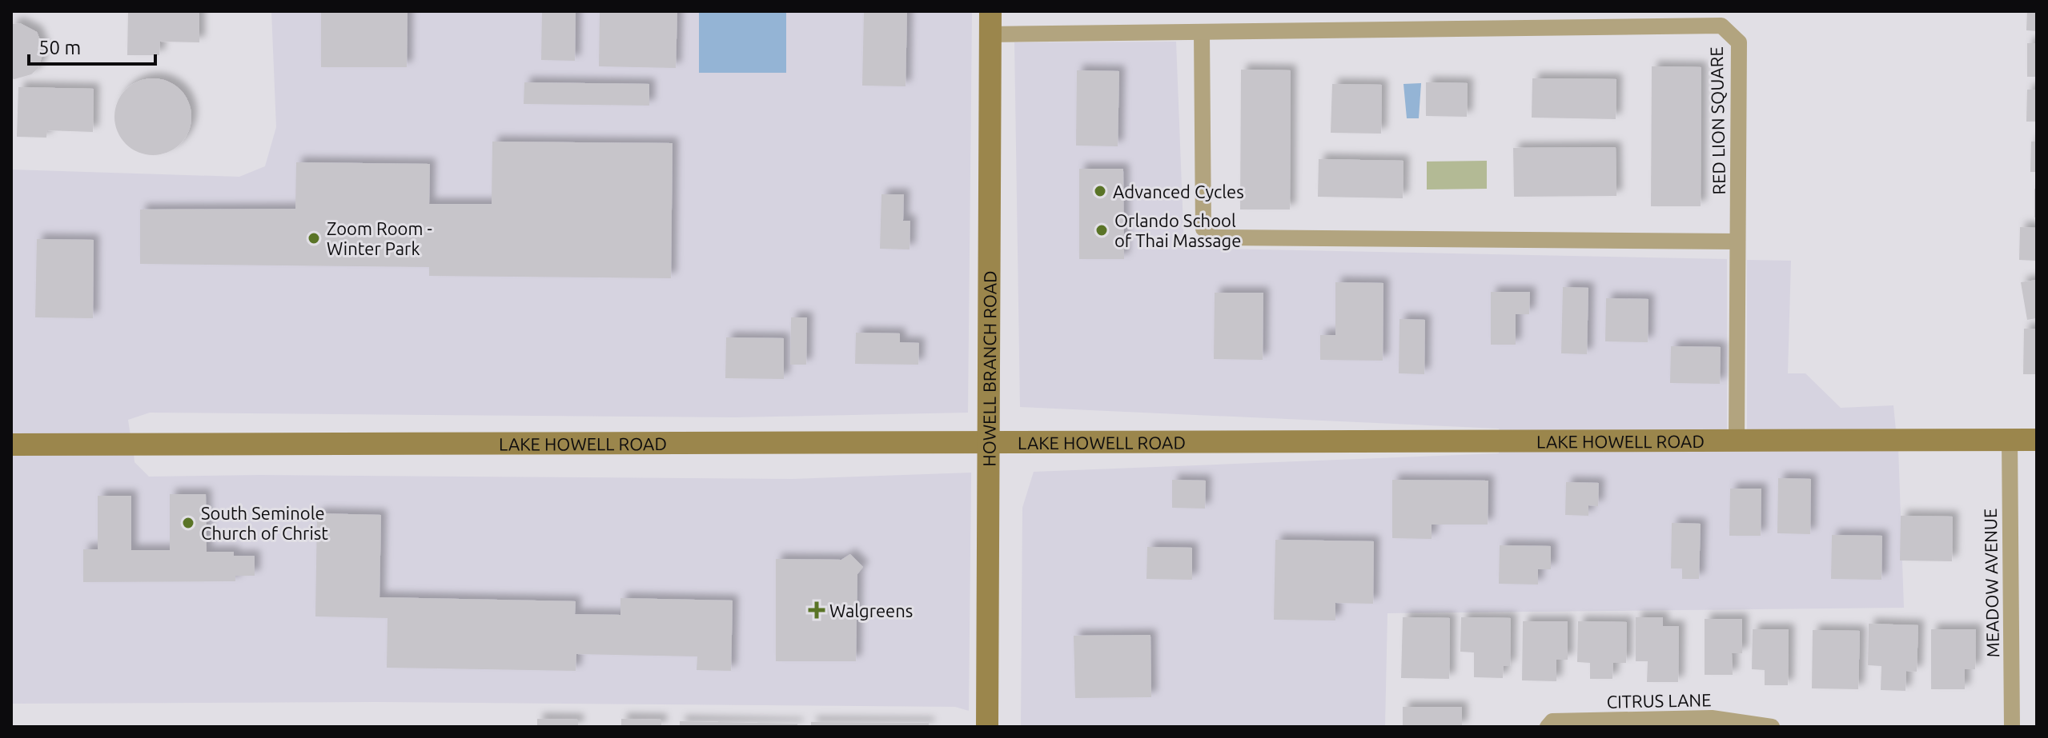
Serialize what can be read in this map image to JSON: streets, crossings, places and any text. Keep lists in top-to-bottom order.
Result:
{
  "streets": {
    "street": [
      "RED LION SQUARE",
      "HOWELL BRANCH ROAD",
      "LAKE HOWELL ROAD",
      "MEADOW AVENUE",
      "CITRUS LANE"
    ]
  },
  "crossings": [
    ["RED LION SQUARE", "HOWELL BRANCH ROAD"],
    ["RED LION SQUARE", "LAKE HOWELL ROAD"],
    ["HOWELL BRANCH ROAD", "LAKE HOWELL ROAD"],
    ["LAKE HOWELL ROAD", "MEADOW AVENUE"]
  ],
  "places": {
    "other": [
      "Advanced Cycles",
      "Orlando School of Thai Massage",
      "Zoom Room - Winter Park",
      "South Seminole Church of Christ"
    ],
    "health": ["Walgreens"]
  },
  "scale_bar": "50 m"
}
